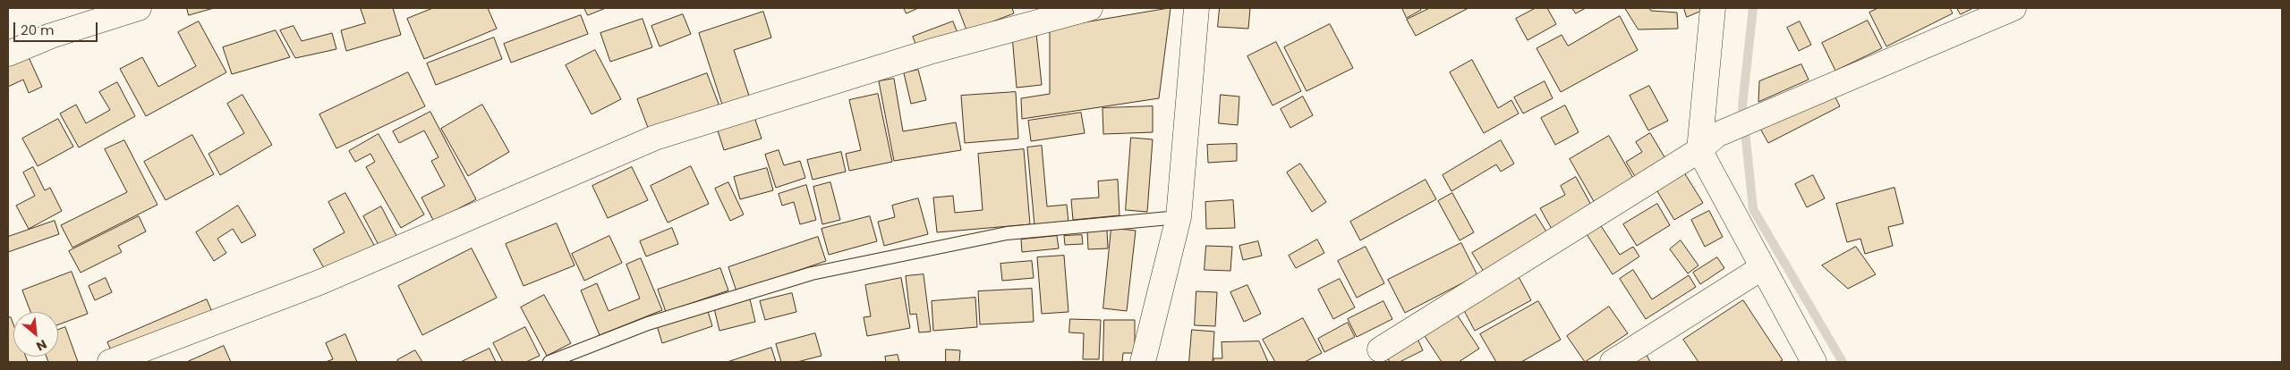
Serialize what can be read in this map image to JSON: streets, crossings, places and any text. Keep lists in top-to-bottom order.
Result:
{
  "scale_bar": "20 m",
  "north": "bottom right"
}
